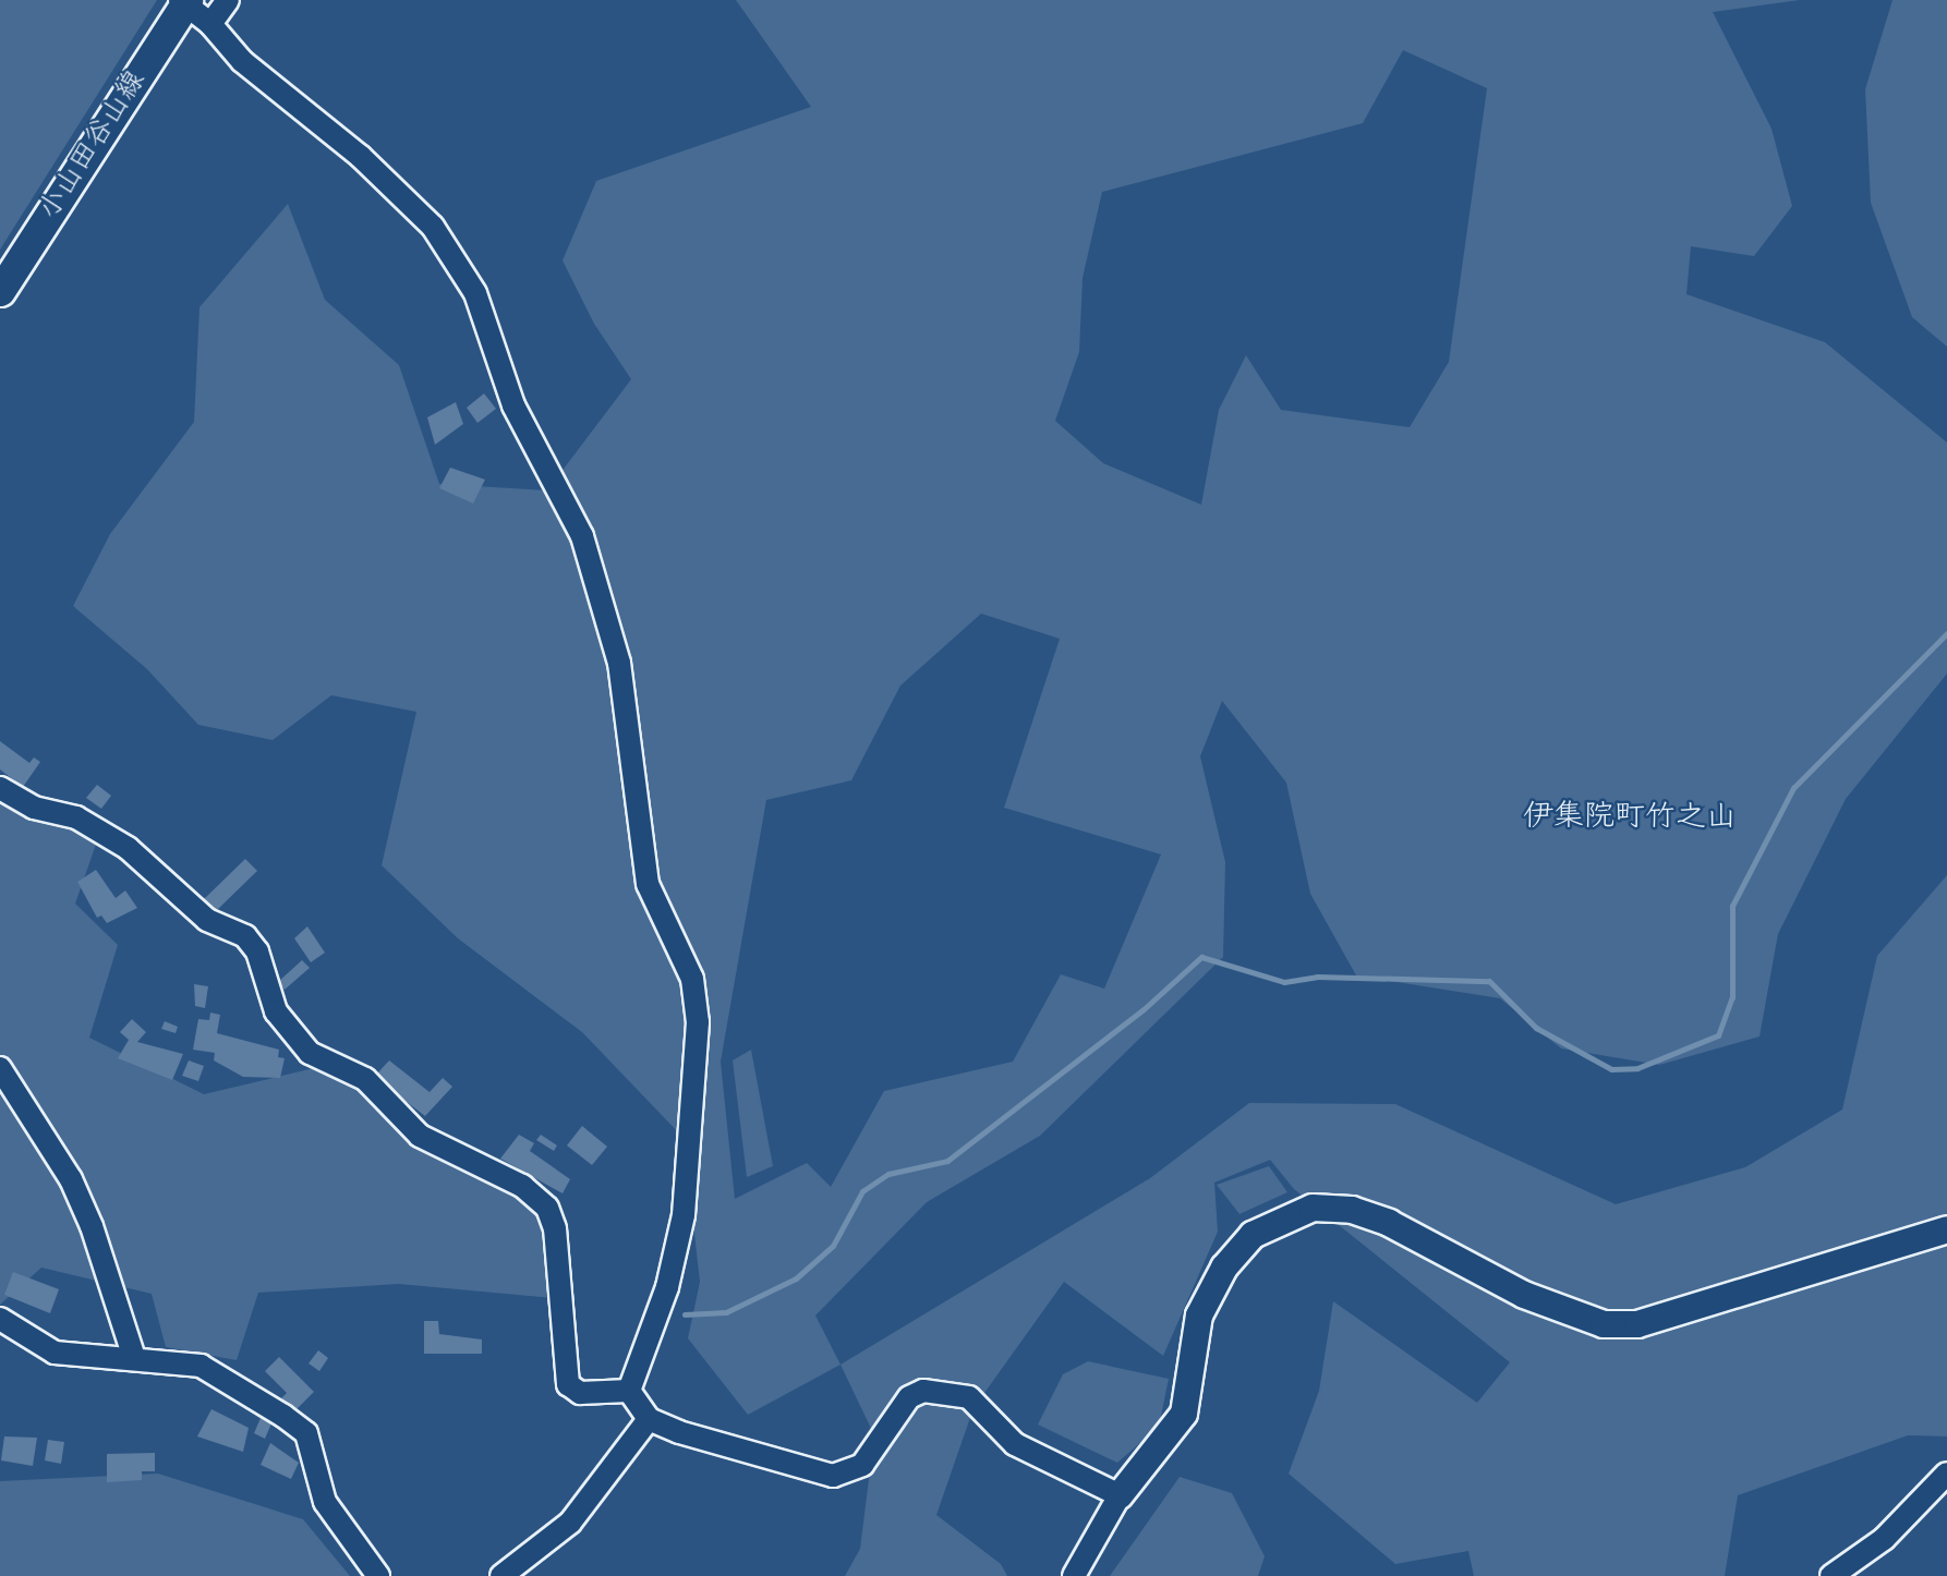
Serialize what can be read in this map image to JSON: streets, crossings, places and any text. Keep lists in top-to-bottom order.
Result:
{
  "streets": {
    "main road": ["小山田谷山線"]
  },
  "districts": ["伊集院町竹之山"]
}
